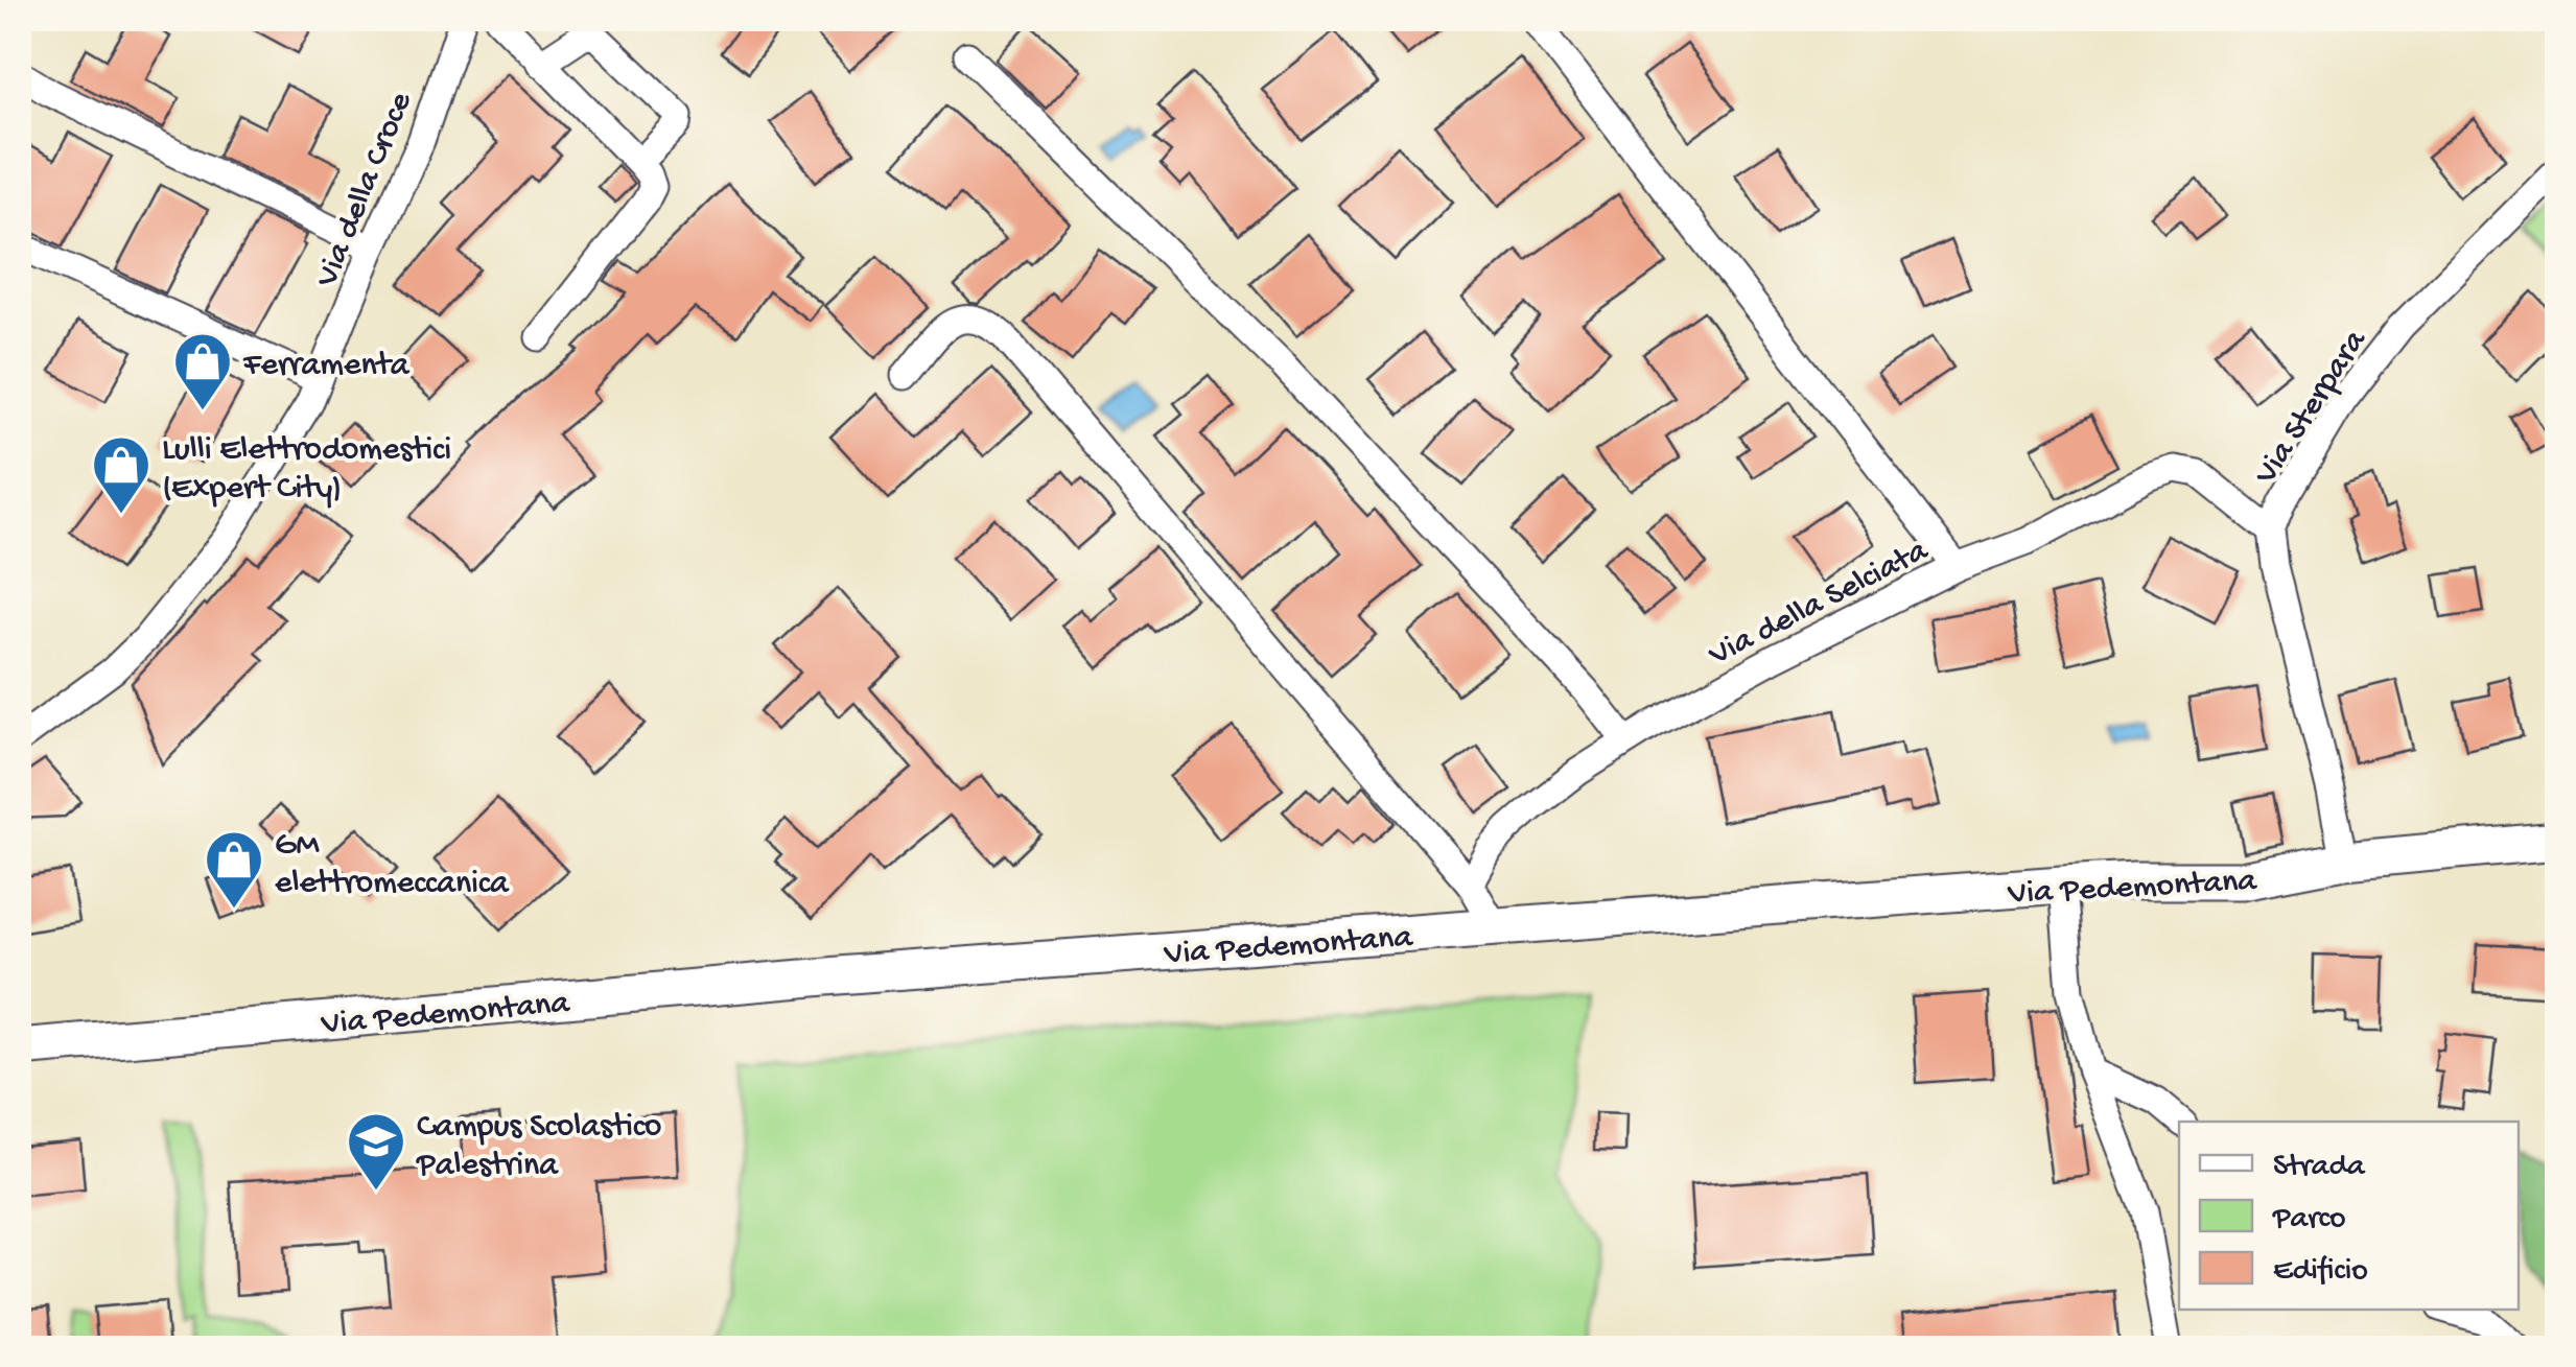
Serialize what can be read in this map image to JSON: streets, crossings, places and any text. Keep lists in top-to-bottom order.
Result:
{
  "streets": {
    "street": [
      "Via della Croce",
      "Via Sterpara",
      "Via della Selciata",
      "Via Pedemontana"
    ]
  },
  "crossings": [
    ["Via Sterpara", "Via della Selciata"],
    ["Via Sterpara", "Via Pedemontana"]
  ],
  "places": {
    "shop": ["Ferramenta", "Lulli Elettrodomestici (Expert City)", "GM elettromeccanica"],
    "school or university": ["Campus Scolastico Palestrina"]
  },
  "legend": ["Strada", "Parco", "Edificio"]
}
